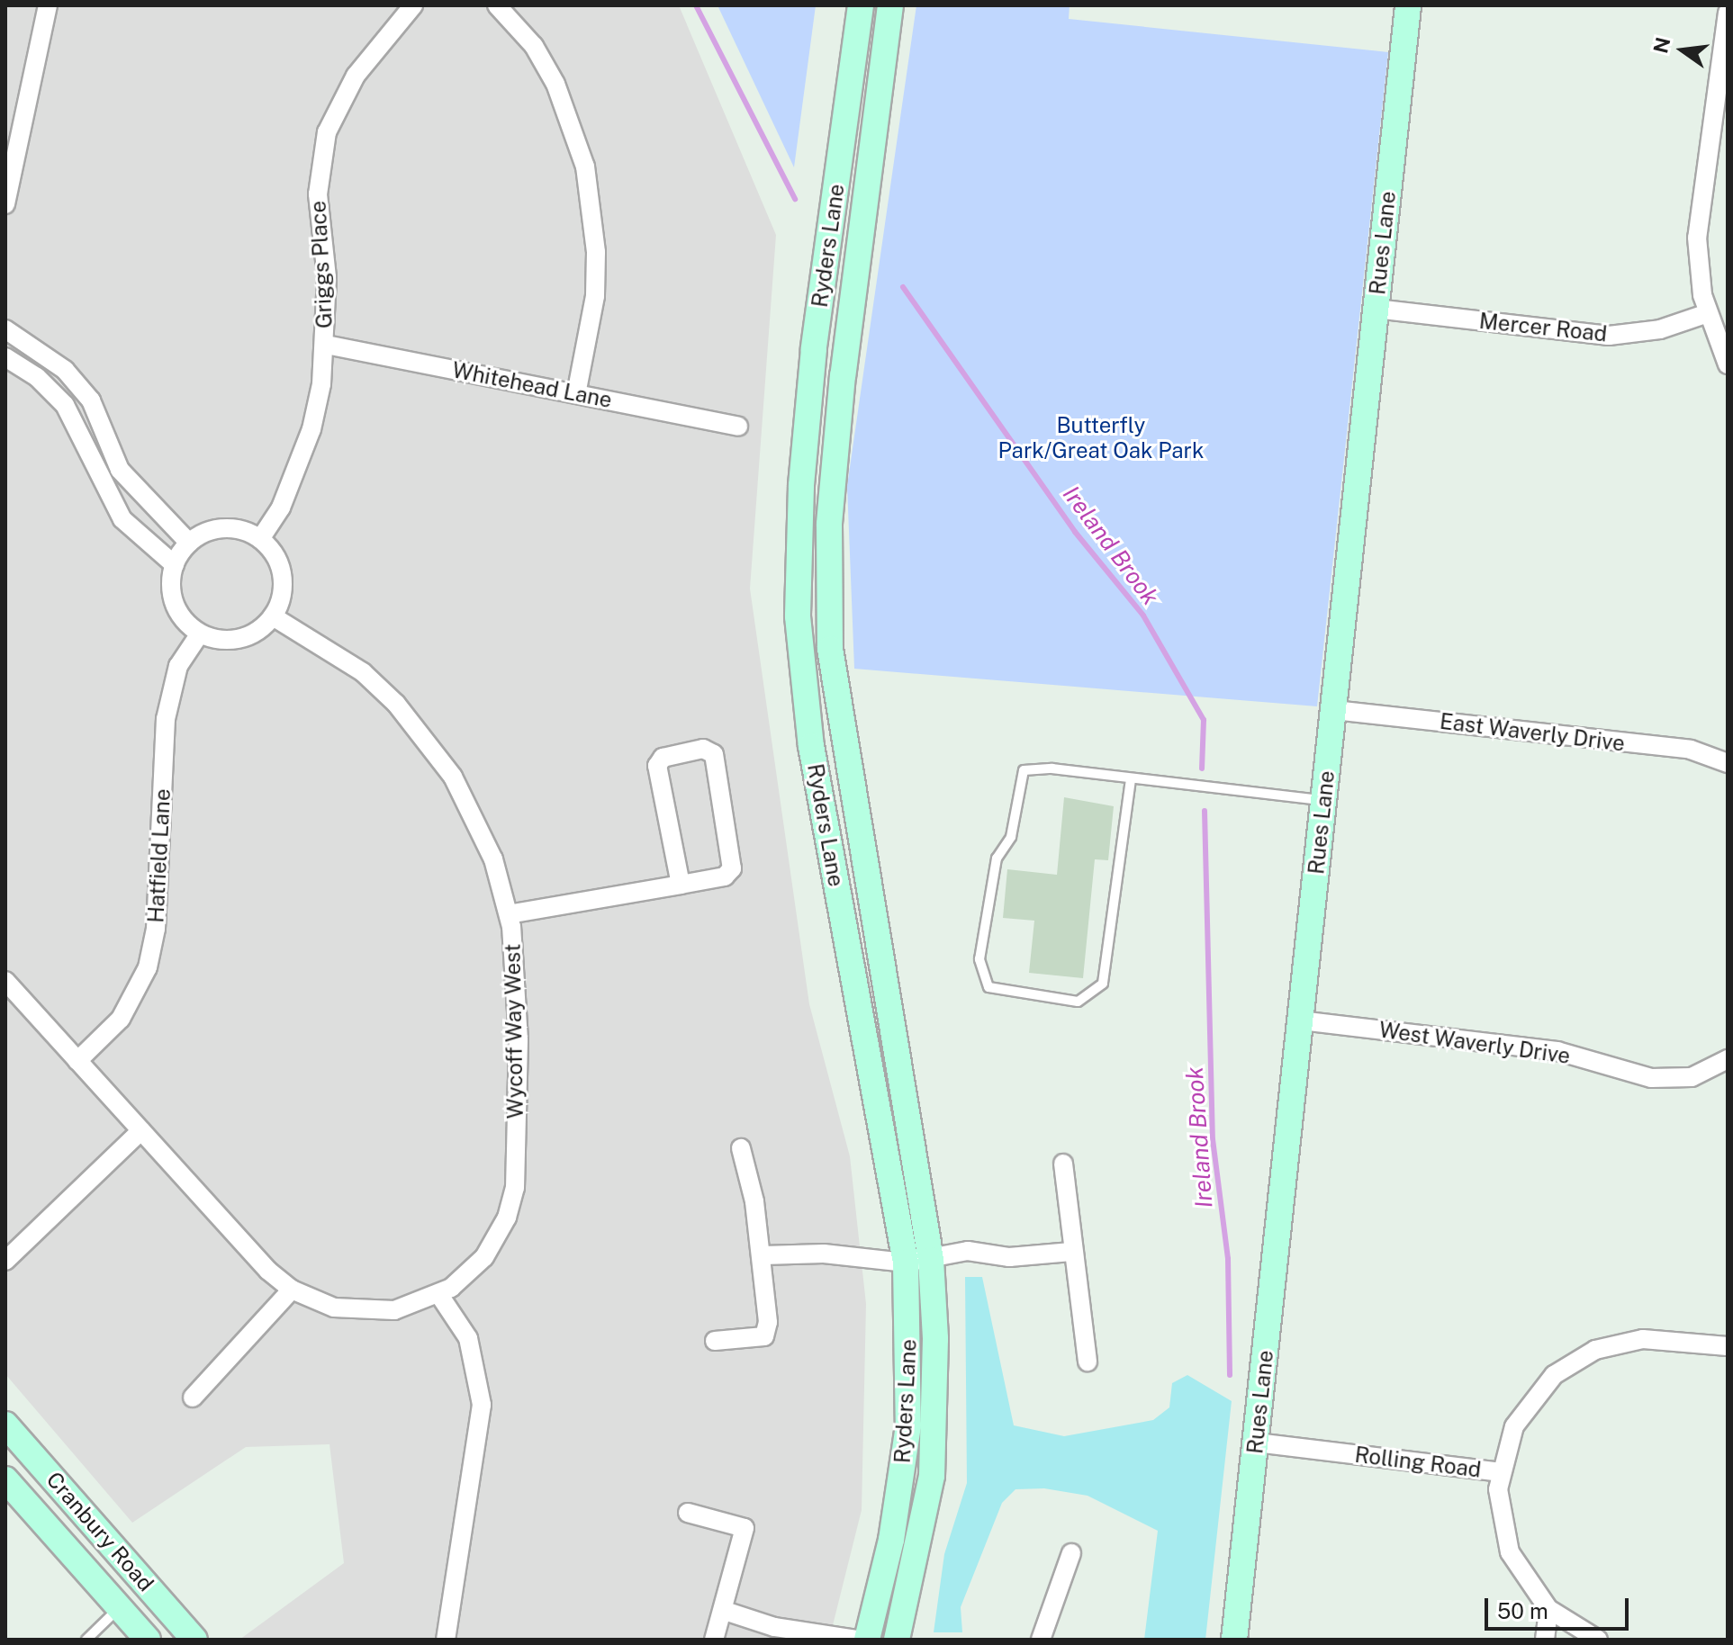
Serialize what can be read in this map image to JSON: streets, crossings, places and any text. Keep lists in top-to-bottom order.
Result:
{
  "streets": {
    "main road": ["Rues Lane", "Ryders Lane", "Cranbury Road"],
    "street": [
      "Griggs Place",
      "Mercer Road",
      "Whitehead Lane",
      "East Waverly Drive",
      "Hatfield Lane",
      "Wycoff Way West",
      "West Waverly Drive",
      "Rolling Road"
    ]
  },
  "crossings": [
    ["Rues Lane", "Mercer Road"],
    ["Rues Lane", "East Waverly Drive"],
    ["Rues Lane", "West Waverly Drive"],
    ["Rues Lane", "Rolling Road"],
    ["Griggs Place", "Whitehead Lane"],
    ["Griggs Place", "Hatfield Lane"],
    ["Hatfield Lane", "Wycoff Way West"]
  ],
  "water": ["Ireland Brook"],
  "parks": ["Butterfly Park/Great Oak Park"],
  "scale_bar": "50 m",
  "north": "left"
}
